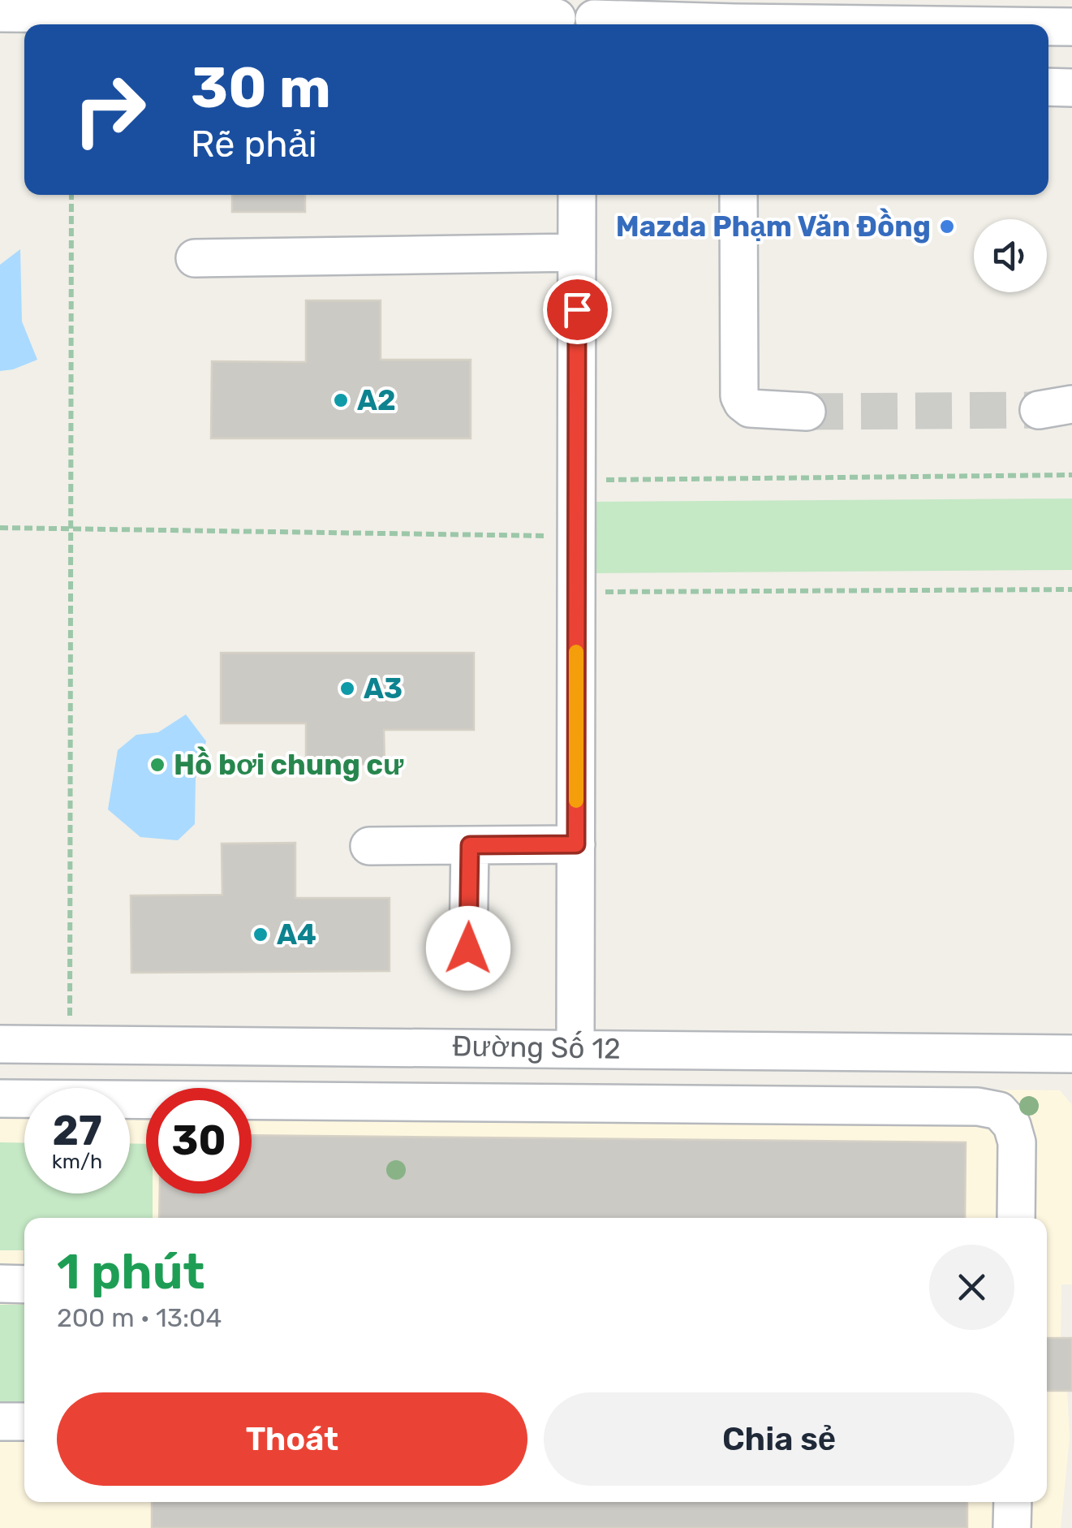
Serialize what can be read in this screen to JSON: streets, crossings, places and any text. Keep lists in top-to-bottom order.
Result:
{
  "streets": {
    "street": ["Đường Số 12"]
  },
  "places": [
    "Mazda Phạm Văn Đồng",
    "A2",
    "A3",
    "Hồ bơi chung cư",
    "A4"
  ],
  "page": {
    "turn": ["30 m", "Rẽ phải"],
    "speed": "27 km/h",
    "limit": "30",
    "heading": ["1 phút", "200 m · 13:04"],
    "buttons": ["Thoát", "Chia sẻ"]
  }
}
